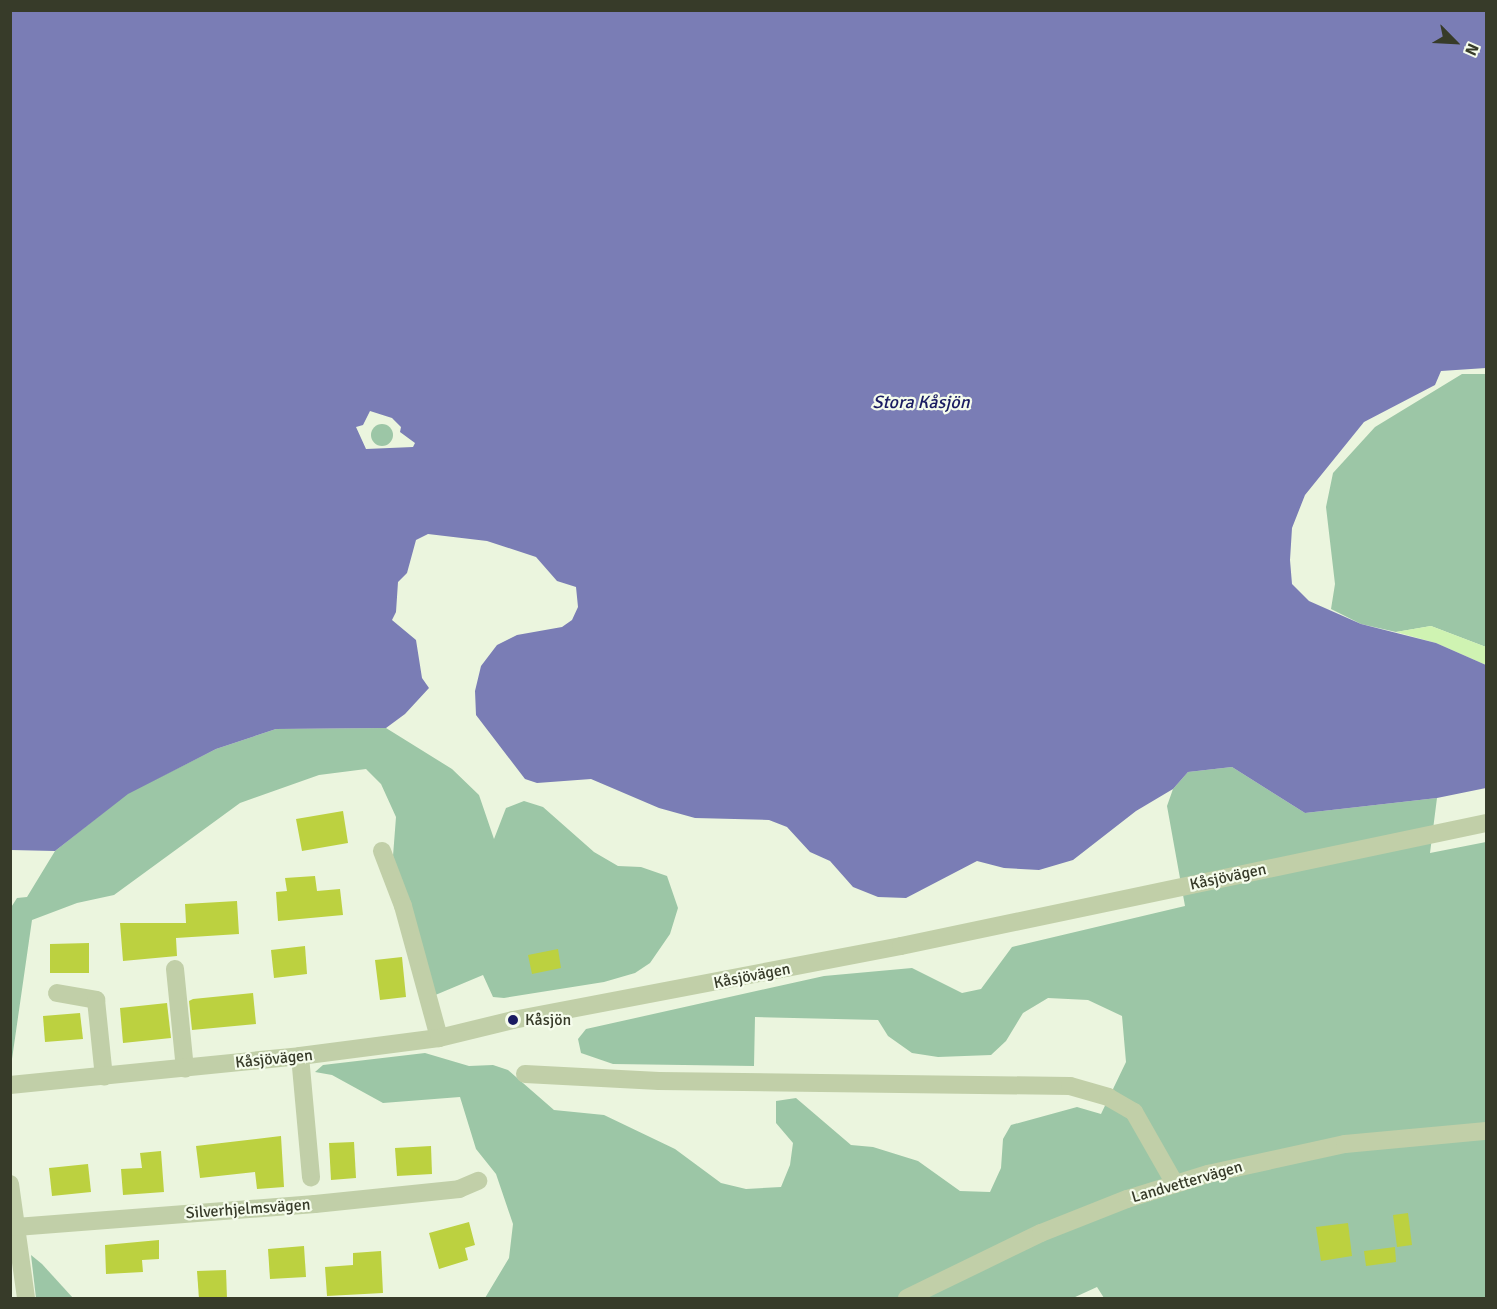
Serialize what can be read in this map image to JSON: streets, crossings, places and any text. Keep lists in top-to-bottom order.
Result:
{
  "streets": {
    "street": ["Kåsjövägen", "Landvettervägen", "Silverhjelmsvägen"]
  },
  "water": ["Stora Kåsjön"],
  "places": ["Kåsjön"],
  "north": "bottom right"
}
